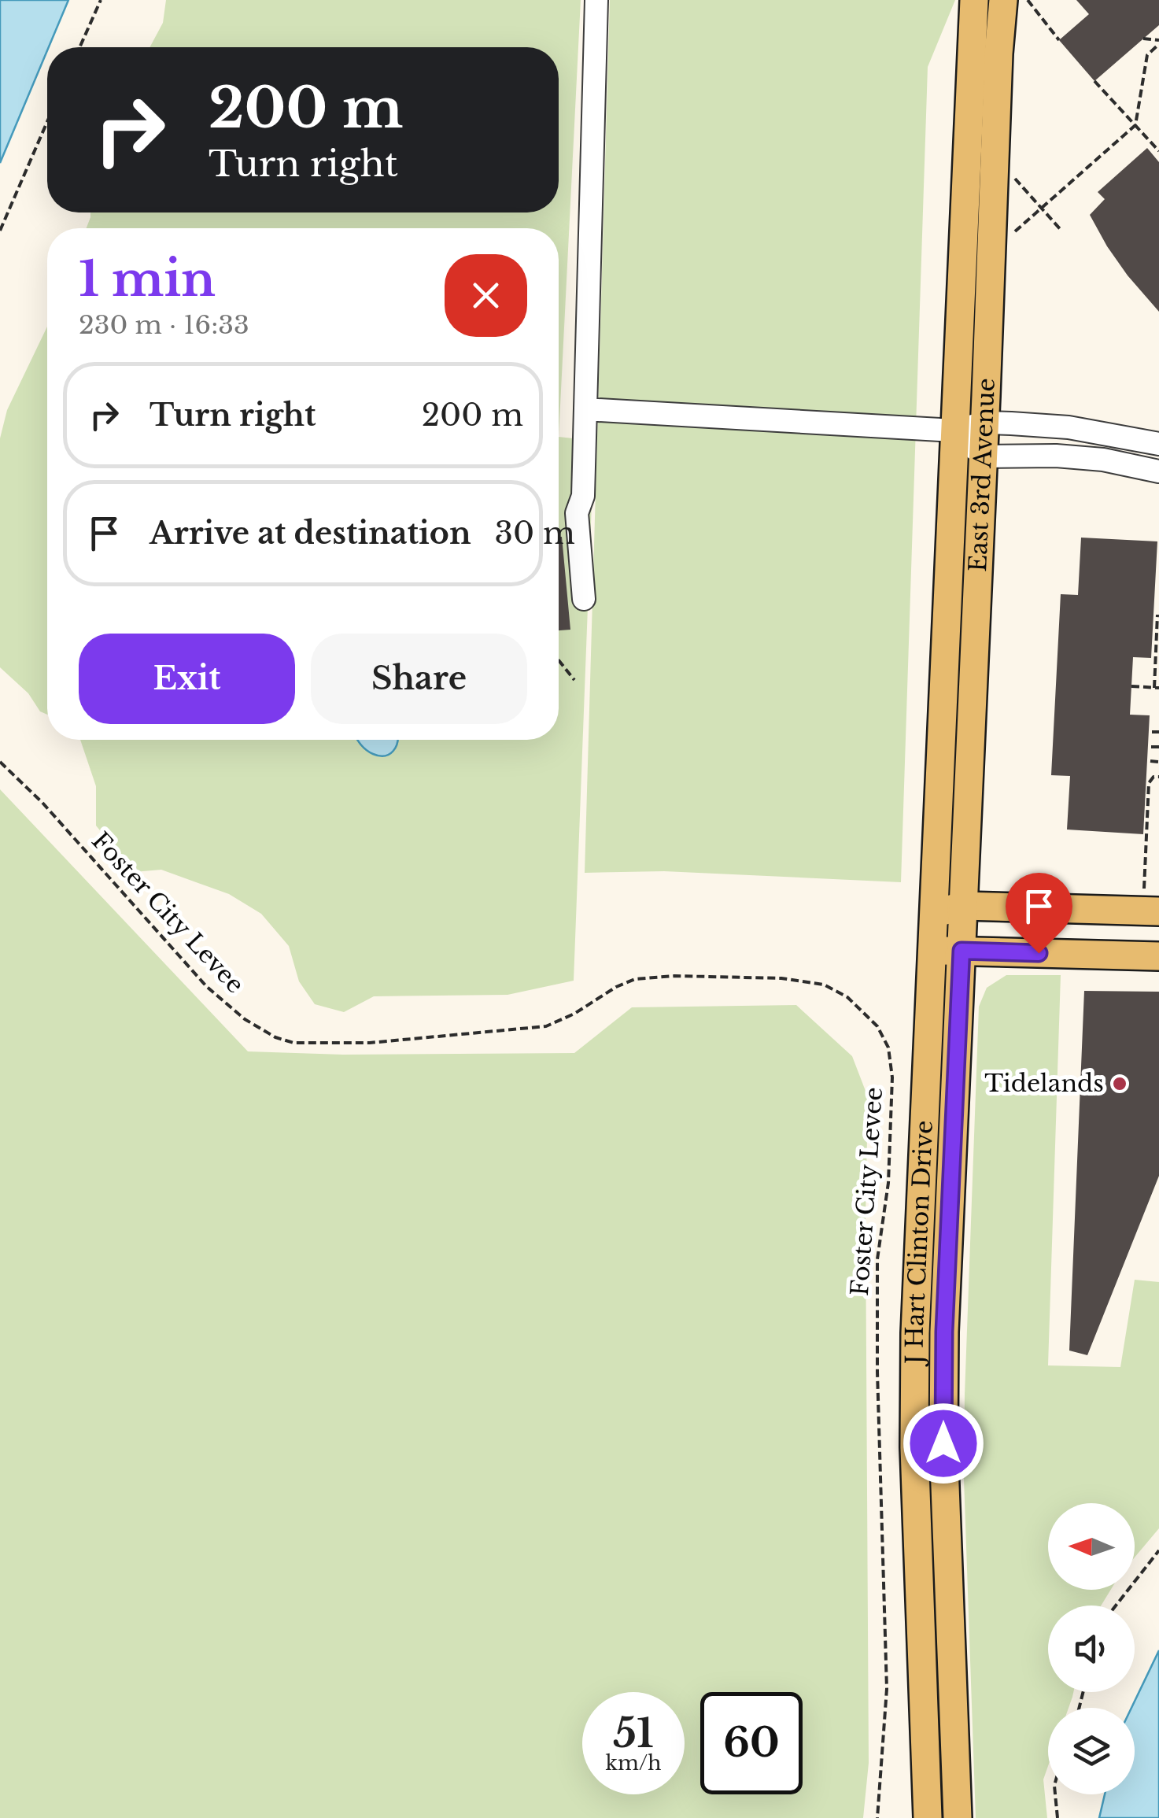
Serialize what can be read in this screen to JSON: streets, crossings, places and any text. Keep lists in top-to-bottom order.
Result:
{
  "streets": {
    "main road": ["East 3rd Avenue", "J Hart Clinton Drive"],
    "path": ["Foster City Levee"]
  },
  "crossings": [
    ["East 3rd Avenue", "J Hart Clinton Drive"]
  ],
  "places": ["Tidelands"],
  "north": "left",
  "page": {
    "turn": ["200 m", "Turn right"],
    "heading": ["1 min", "230 m · 16:33"],
    "list": [
      {
        "name": "Turn right",
        "value": "200 m"
      },
      {
        "name": "Arrive at destination",
        "value": "30 m"
      }
    ],
    "buttons": ["Exit", "Share"],
    "speed": "51 km/h",
    "limit": "60"
  }
}
